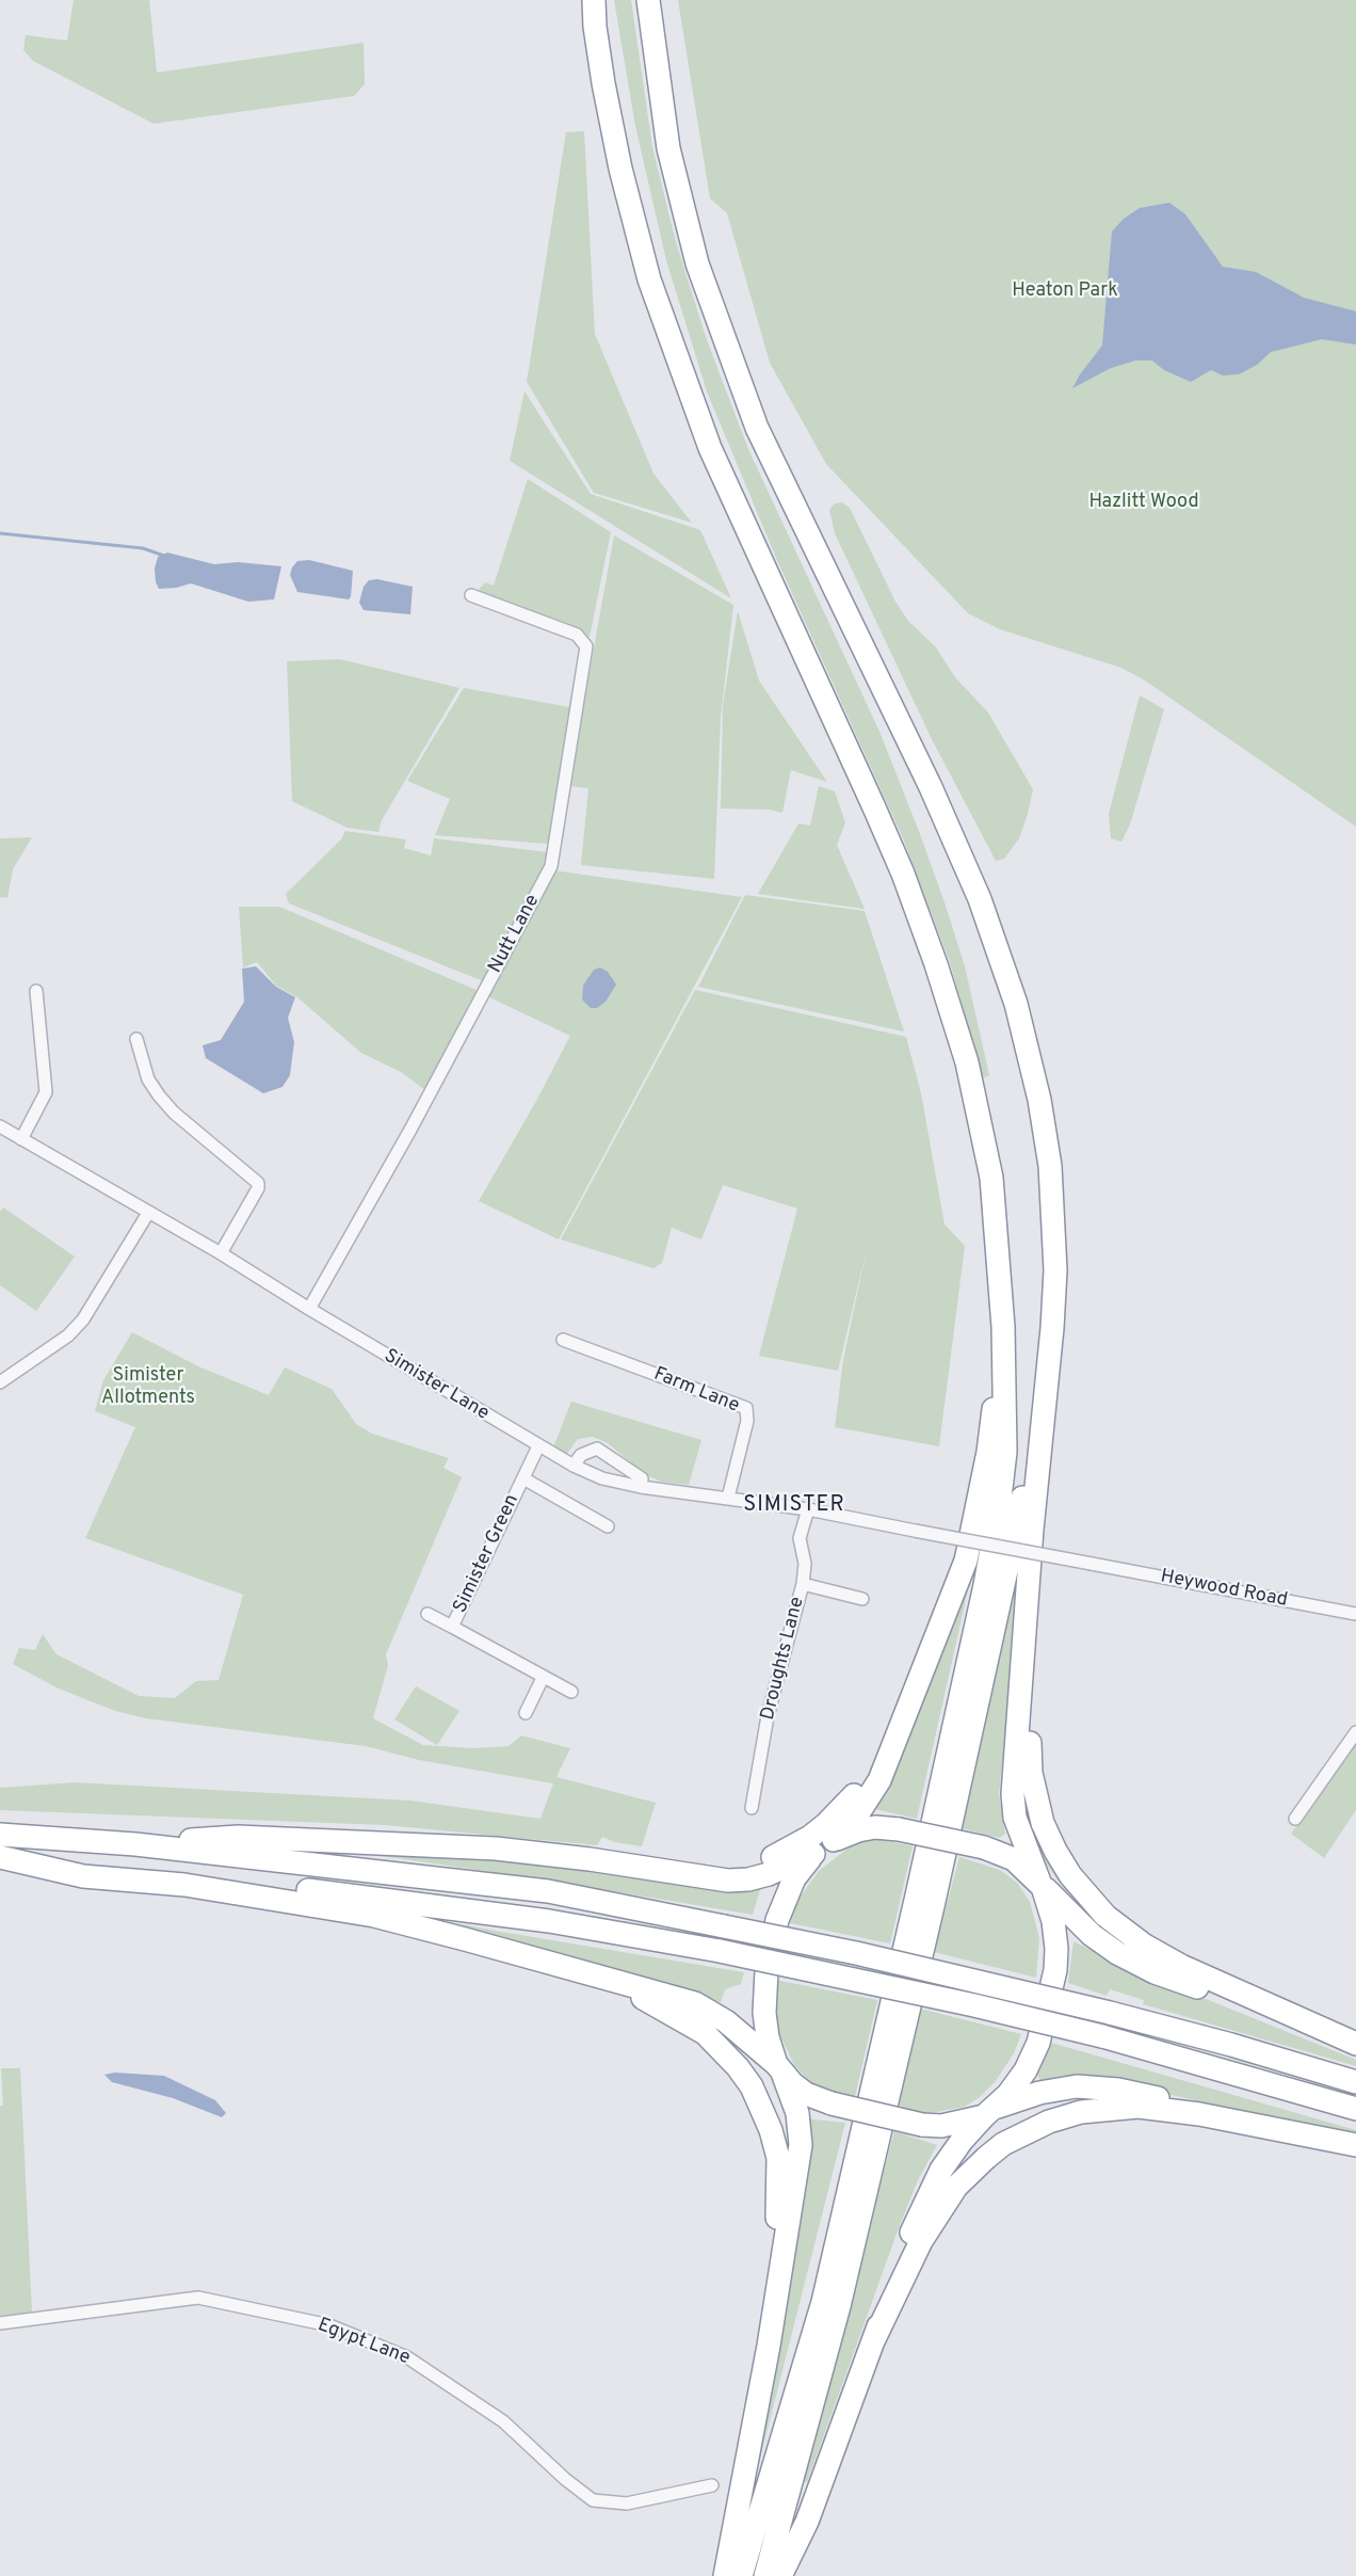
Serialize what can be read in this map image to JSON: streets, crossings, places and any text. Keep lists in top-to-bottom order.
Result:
{
  "streets": {
    "street": [
      "Nutt Lane",
      "Simister Lane",
      "Farm Lane",
      "Simister Green",
      "Heywood Road",
      "Droughts Lane",
      "Egypt Lane"
    ]
  },
  "crossings": [
    ["Nutt Lane", "Simister Lane"],
    ["Simister Lane", "Farm Lane"],
    ["Simister Lane", "Simister Green"],
    ["Simister Lane", "Heywood Road"],
    ["Simister Lane", "Droughts Lane"]
  ],
  "districts": ["SIMISTER"],
  "parks": ["Heaton Park", "Hazlitt Wood", "Simister Allotments"]
}
